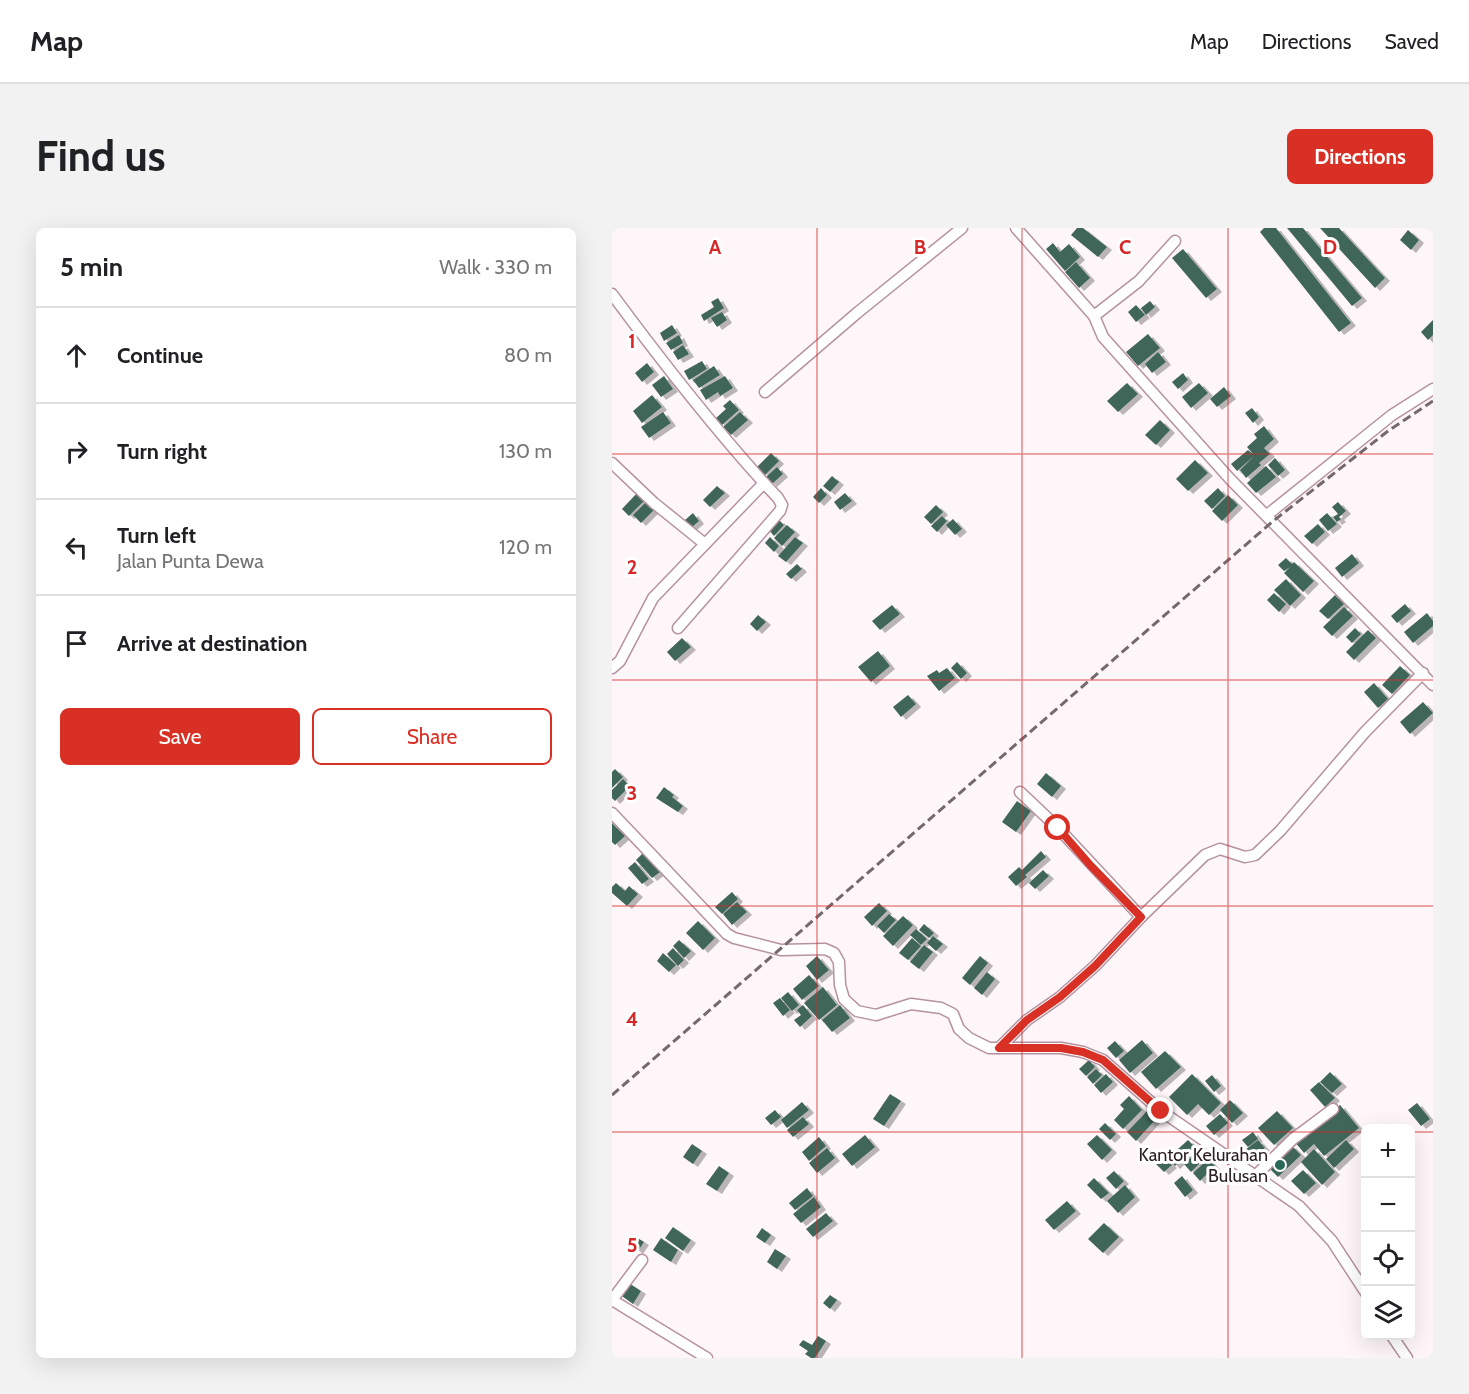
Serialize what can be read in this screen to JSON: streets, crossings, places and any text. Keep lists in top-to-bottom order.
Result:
{
  "places": ["Kantor Kelurahan Bulusan"],
  "page": {
    "header": "Map",
    "nav": ["Map", "Directions", "Saved"],
    "buttons": [
      "Directions",
      ["Save", "Share"]
    ],
    "title": "Find us",
    "heading": ["5 min", "Walk · 330 m"],
    "list": [
      ["Continue", "80 m"],
      ["Turn right", "130 m"],
      ["Turn left", "Jalan Punta Dewa", "120 m"],
      "Arrive at destination"
    ],
    "map_buttons": ["+", "−"]
  },
  "grid": {
    "columns": [
      "A",
      "B",
      "C",
      "D"
    ],
    "rows": [
      "1",
      "2",
      "3",
      "4",
      "5"
    ]
  }
}
